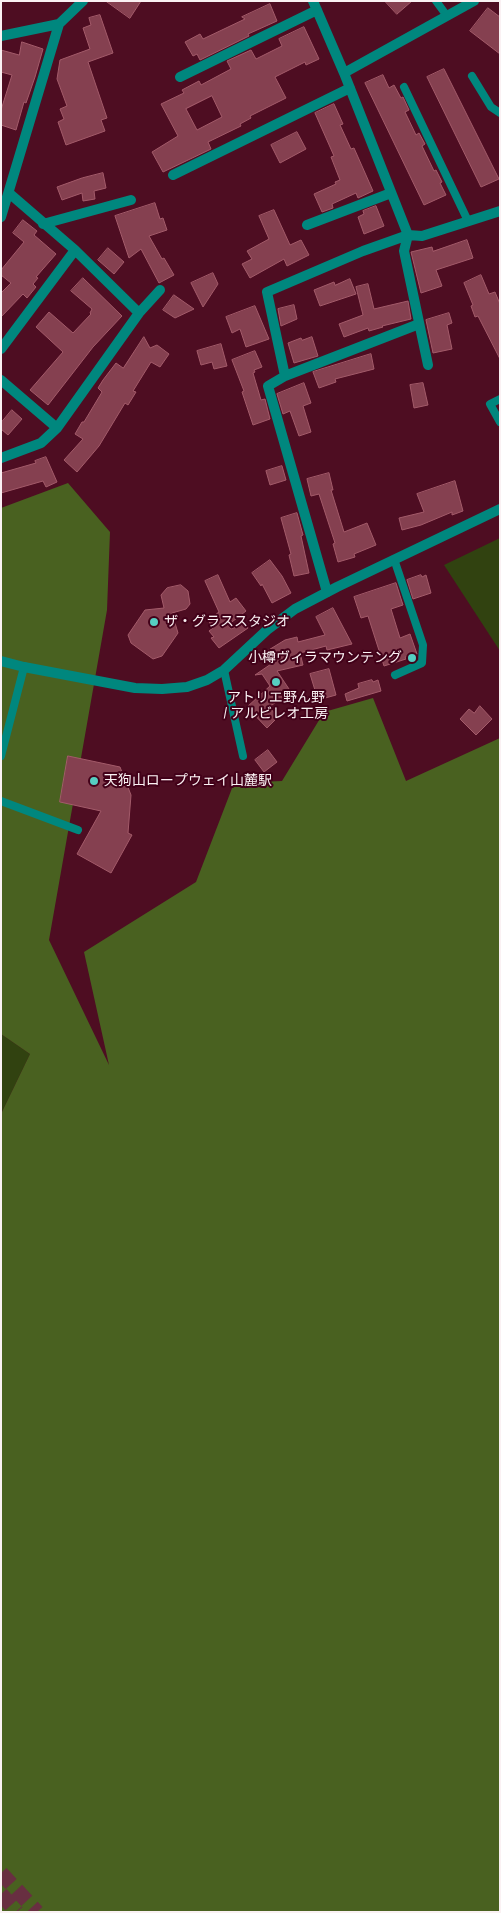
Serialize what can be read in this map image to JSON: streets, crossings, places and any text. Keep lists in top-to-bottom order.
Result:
{
  "places": [
    "ザ・グラススタジオ",
    "小樽ヴィラマウンテング",
    "アトリエ野ん野 / アルビレオ工房",
    "天狗山ロープウェイ山麓駅"
  ]
}
